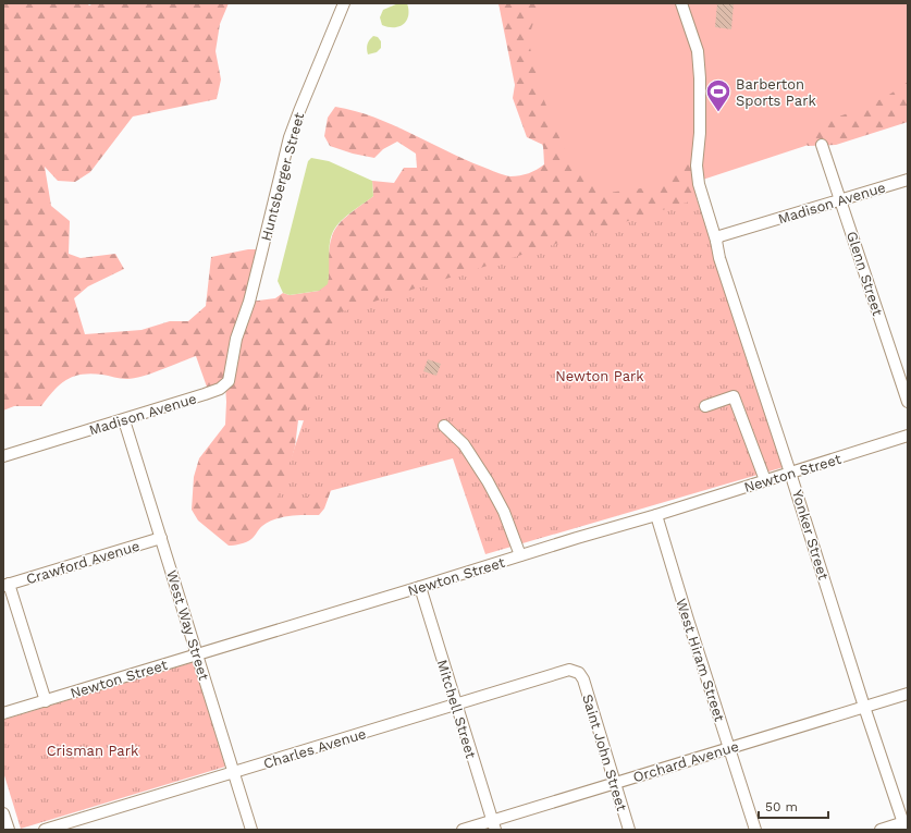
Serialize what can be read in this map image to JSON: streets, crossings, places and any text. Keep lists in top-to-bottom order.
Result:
{
  "streets": {
    "street": [
      "Huntsberger Street",
      "Madison Avenue",
      "Glenn Street",
      "Newton Street",
      "Yonker Street",
      "Crawford Avenue",
      "West Way Street",
      "West Hiram Street",
      "Mitchell Street",
      "Charles Avenue",
      "Saint John Street",
      "Orchard Avenue"
    ]
  },
  "crossings": [
    ["Huntsberger Street", "Madison Avenue"],
    ["Madison Avenue", "Glenn Street"],
    ["Madison Avenue", "Yonker Street"],
    ["Madison Avenue", "West Way Street"],
    ["Newton Street", "Yonker Street"],
    ["Newton Street", "West Way Street"],
    ["Newton Street", "West Hiram Street"],
    ["Newton Street", "Mitchell Street"],
    ["Yonker Street", "Orchard Avenue"],
    ["Crawford Avenue", "West Way Street"],
    ["West Way Street", "Charles Avenue"],
    ["West Hiram Street", "Orchard Avenue"],
    ["Mitchell Street", "Charles Avenue"],
    ["Mitchell Street", "Orchard Avenue"],
    ["Charles Avenue", "Saint John Street"],
    ["Saint John Street", "Orchard Avenue"]
  ],
  "parks": ["Newton Park", "Crisman Park"],
  "places": {
    "sports": ["Barberton Sports Park"]
  },
  "scale_bar": "50 m"
}
